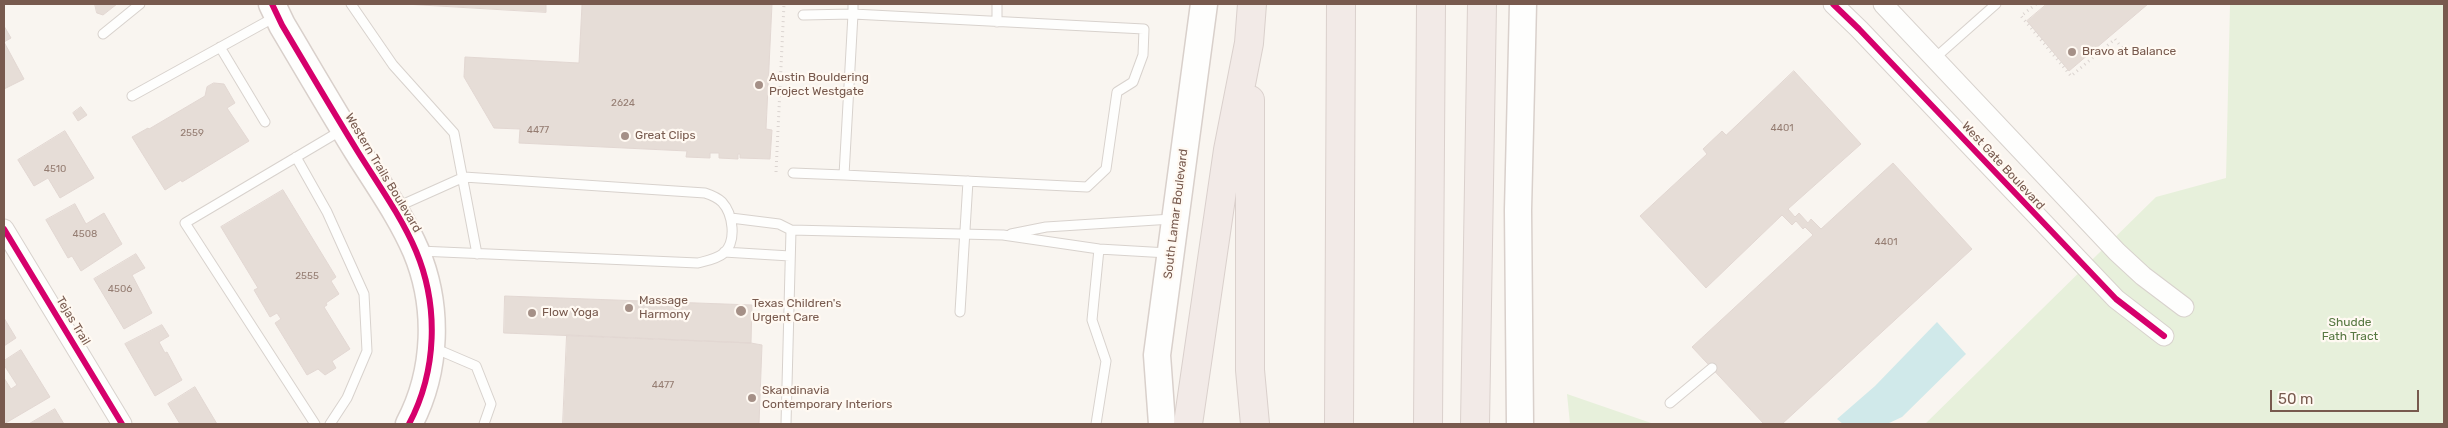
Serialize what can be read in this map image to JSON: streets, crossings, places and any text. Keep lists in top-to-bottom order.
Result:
{
  "streets": {
    "main road": ["Western Trails Boulevard", "South Lamar Boulevard"],
    "street": ["West Gate Boulevard", "Tejas Trail"]
  },
  "parks": ["Shudde Fath Tract"],
  "places": [
    "Bravo at Balance",
    "Austin Bouldering Project Westgate",
    "Great Clips",
    "Massage Harmony",
    "Texas Children's Urgent Care",
    "Flow Yoga",
    "Skandinavia Contemporary Interiors"
  ],
  "house_numbers": [
    "2624",
    "4401",
    "4477",
    "2559",
    "4510",
    "4508",
    "4401",
    "2555",
    "4506",
    "4477"
  ],
  "scale_bar": "50 m"
}
